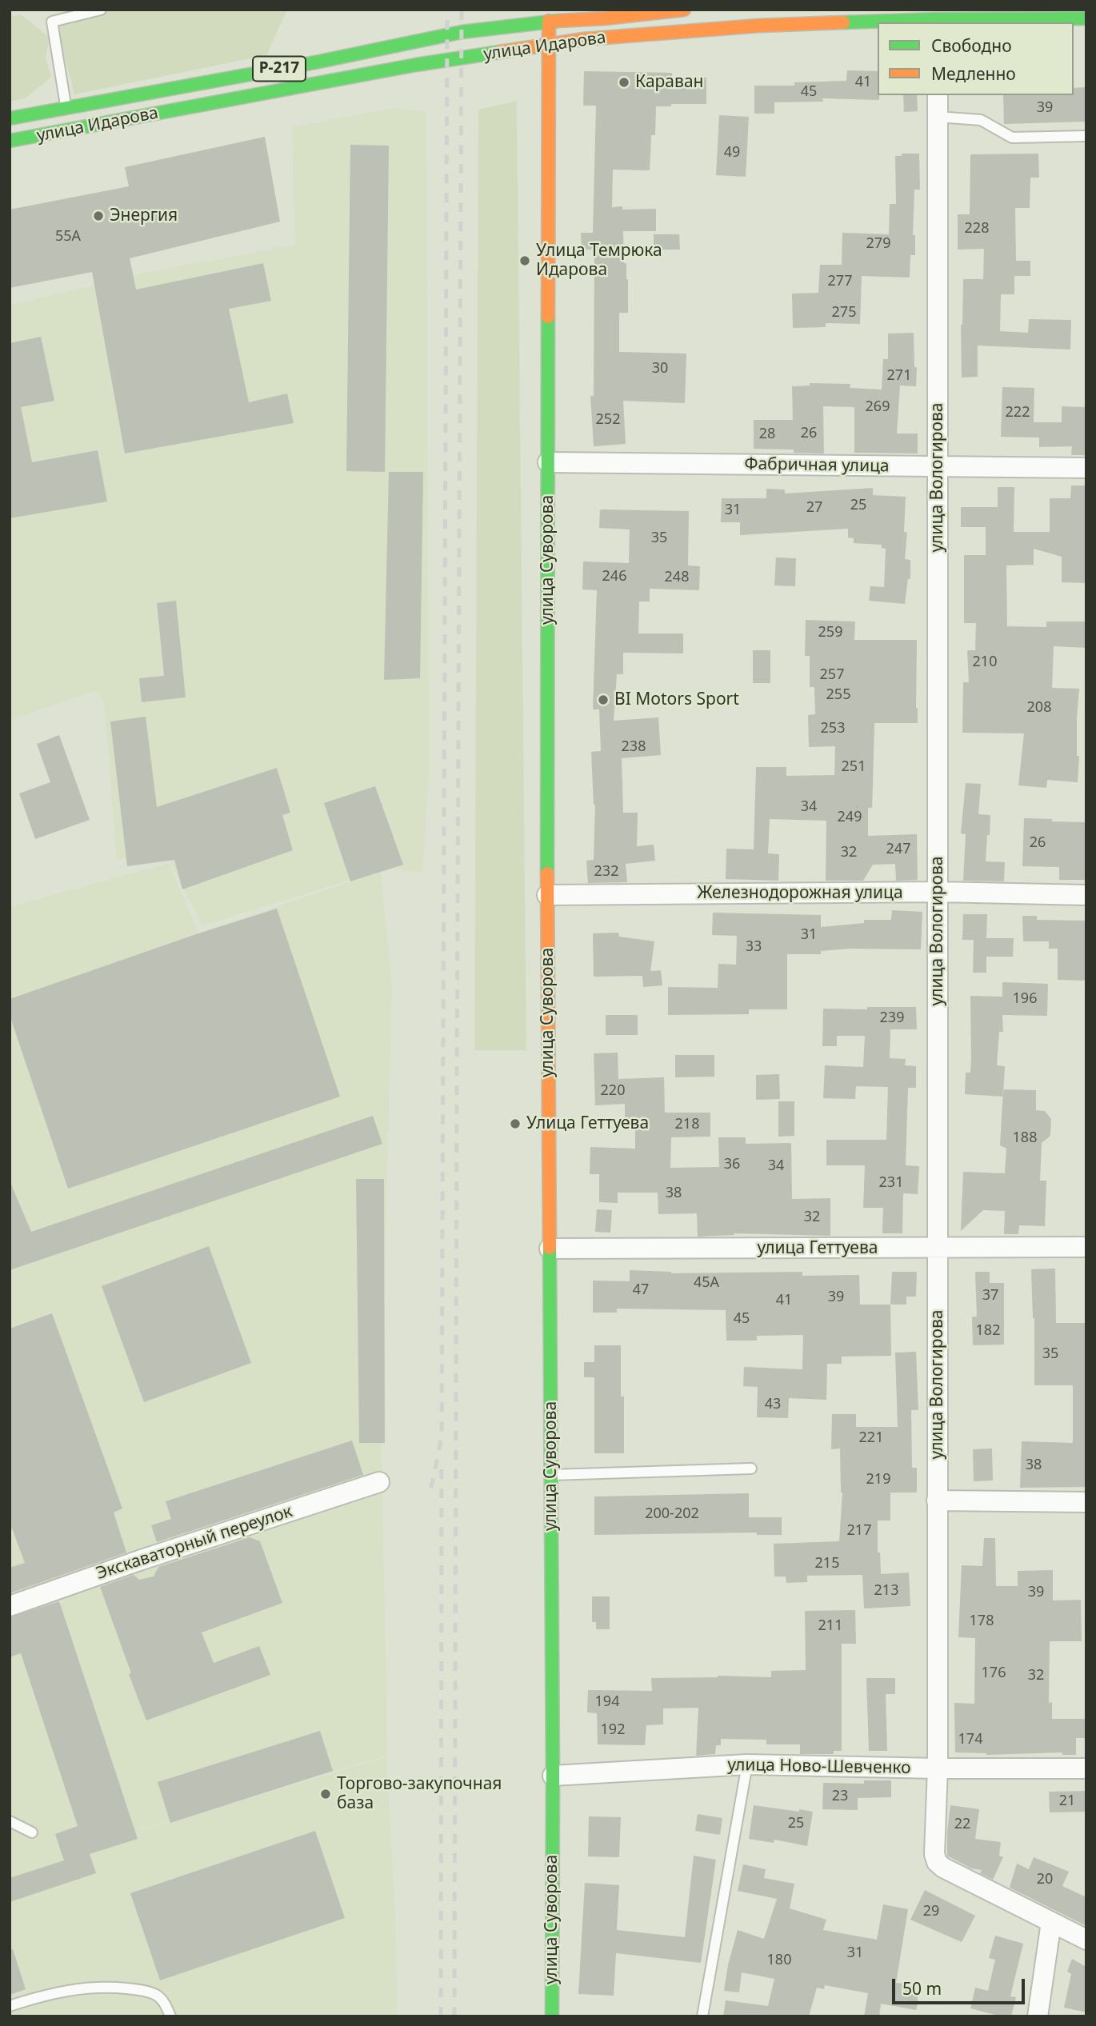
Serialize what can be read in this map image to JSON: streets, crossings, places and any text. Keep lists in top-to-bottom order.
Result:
{
  "streets": {
    "street": [
      "улица Идарова",
      "Р-217",
      "Фабричная улица",
      "улица Вологирова",
      "улица Суворова",
      "Железнодорожная улица",
      "улица Геттуева",
      "Экскаваторный переулок",
      "улица Ново-Шевченко"
    ]
  },
  "crossings": [
    ["улица Идарова", "улица Суворова"],
    ["Фабричная улица", "улица Вологирова"],
    ["Фабричная улица", "улица Суворова"],
    ["улица Вологирова", "Железнодорожная улица"],
    ["улица Вологирова", "улица Геттуева"],
    ["улица Вологирова", "улица Ново-Шевченко"],
    ["улица Суворова", "Железнодорожная улица"],
    ["улица Суворова", "улица Геттуева"],
    ["улица Суворова", "улица Ново-Шевченко"]
  ],
  "places": [
    "Караван",
    "Энергия",
    "Улица Темрюка Идарова",
    "BI Motors Sport",
    "Улица Геттуева",
    "Торгово-закупочная база"
  ],
  "house_numbers": [
    "41",
    "45",
    "39",
    "49",
    "228",
    "55А",
    "279",
    "277",
    "275",
    "30",
    "271",
    "269",
    "222",
    "252",
    "26",
    "28",
    "25",
    "27",
    "31",
    "35",
    "246",
    "248",
    "259",
    "210",
    "257",
    "255",
    "208",
    "253",
    "238",
    "251",
    "34",
    "249",
    "26",
    "247",
    "32",
    "232",
    "31",
    "33",
    "196",
    "239",
    "220",
    "218",
    "188",
    "36",
    "34",
    "231",
    "38",
    "32",
    "45А",
    "47",
    "37",
    "39",
    "41",
    "45",
    "182",
    "35",
    "43",
    "221",
    "38",
    "219",
    "200-202",
    "217",
    "215",
    "213",
    "39",
    "178",
    "211",
    "176",
    "32",
    "194",
    "192",
    "174",
    "23",
    "21",
    "25",
    "22",
    "20",
    "29",
    "31",
    "180"
  ],
  "legend": ["Свободно", "Медленно"],
  "scale_bar": "50 m"
}
